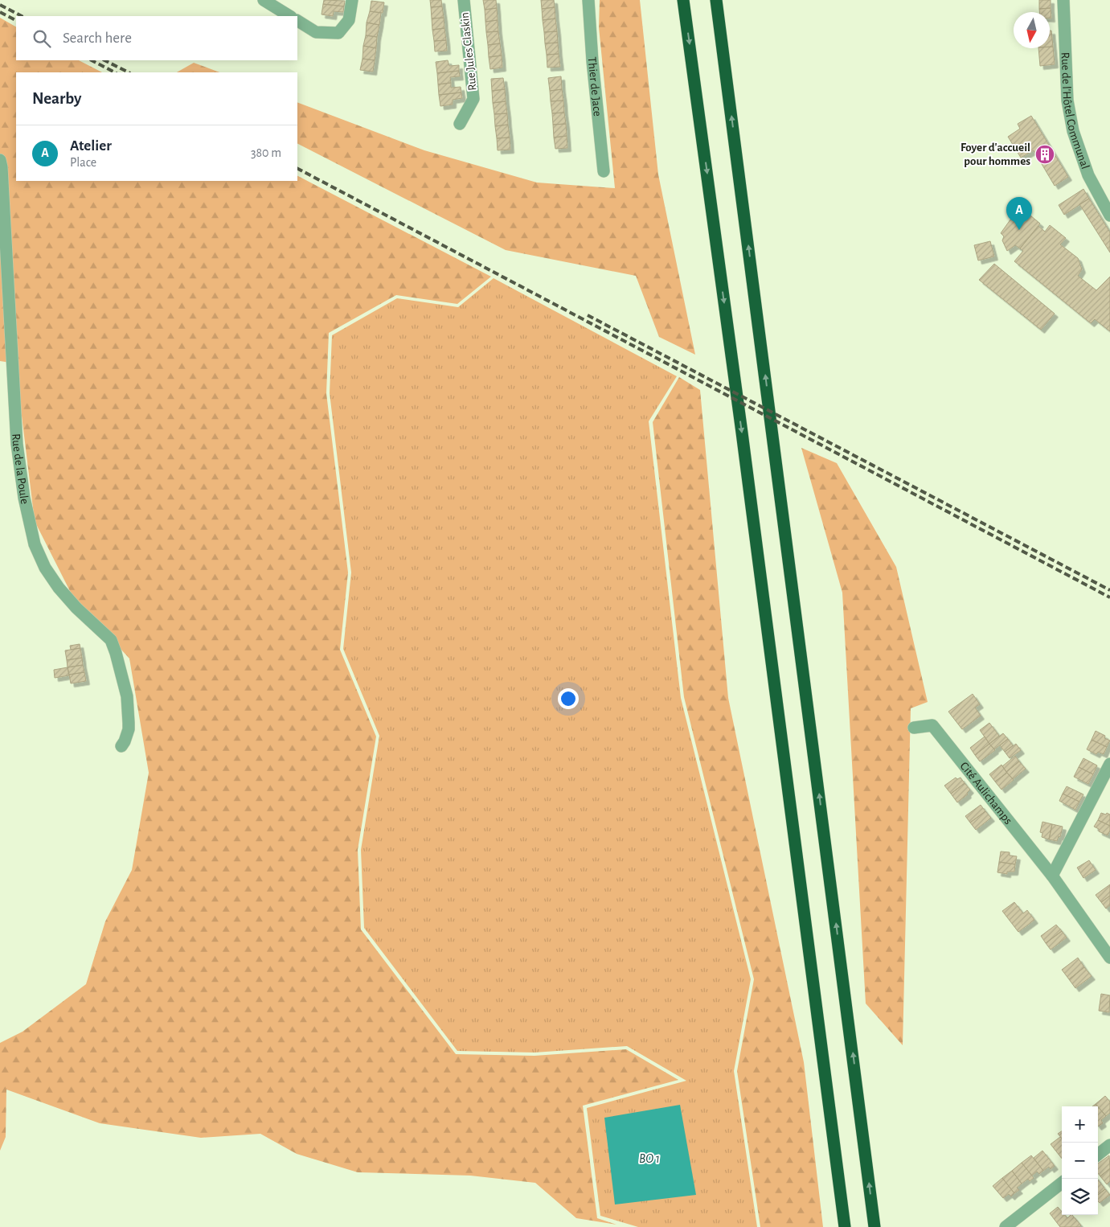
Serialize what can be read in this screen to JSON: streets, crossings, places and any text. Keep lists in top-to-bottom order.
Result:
{
  "streets": {
    "street": [
      "Rue Jules Claskin",
      "Thier de Jace",
      "Rue de l'Hôtel Communal",
      "Rue de la Poule",
      "Cité Aulichamps"
    ]
  },
  "water": ["BO 1"],
  "places": {
    "building": ["Foyer d'accueil pour hommes"]
  },
  "north": "bottom",
  "page": {
    "search": "Search here",
    "heading": "Nearby",
    "list": [
      {
        "mark": "A",
        "name": "Atelier",
        "note": "Place",
        "value": "380 m"
      }
    ],
    "pins": "A",
    "map_buttons": ["+", "−"]
  }
}
